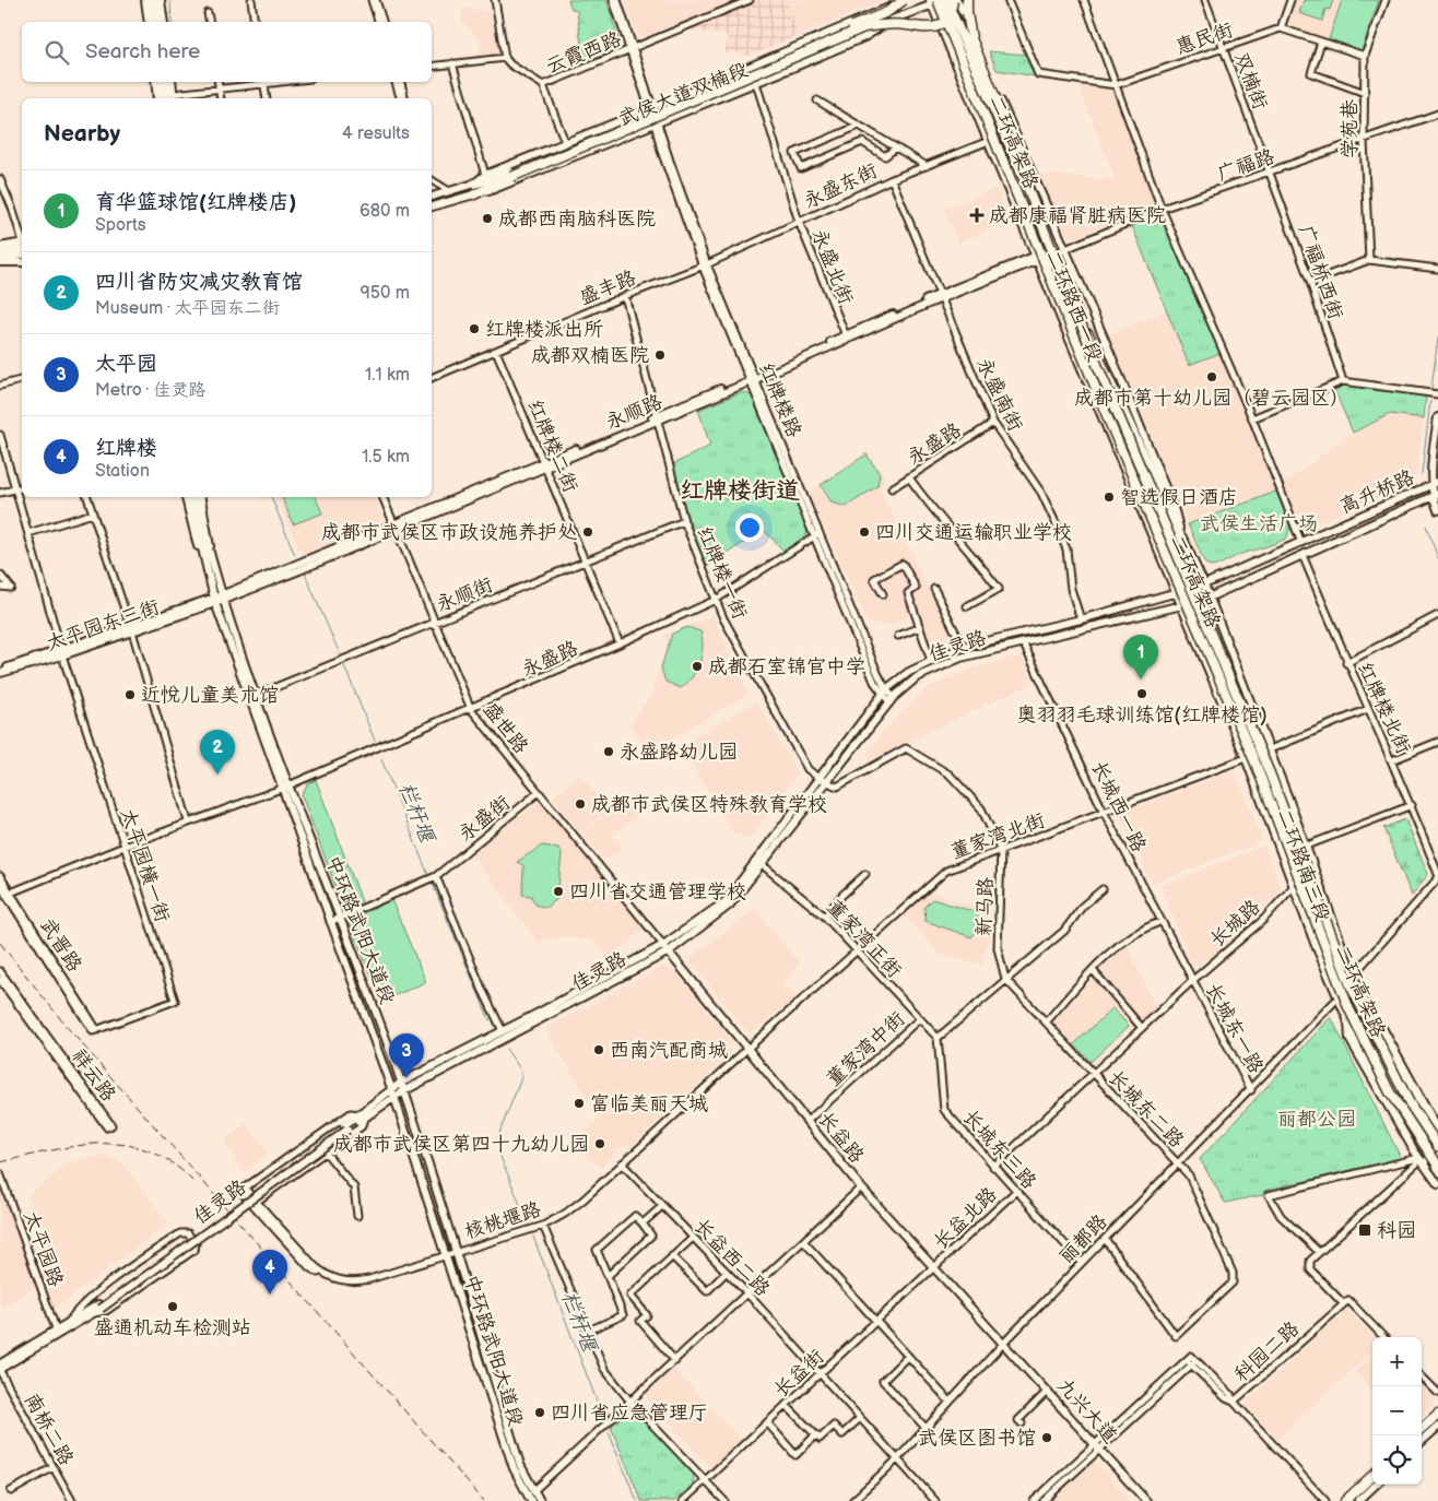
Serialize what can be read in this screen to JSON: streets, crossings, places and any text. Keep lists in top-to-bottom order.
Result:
{
  "streets": {
    "highway": ["二环高架路"],
    "main road": [
      "武侯大道双楠段",
      "二环路西一段",
      "永顺路",
      "高升桥路",
      "太平园东三街",
      "佳灵路",
      "二环路南三段",
      "中环路武阳大道段",
      "长益路",
      "九兴大道"
    ],
    "street": [
      "惠民街",
      "云霞西路",
      "双楠街",
      "学苑巷",
      "广福路",
      "永盛东街",
      "永盛北街",
      "广福桥西街",
      "盛丰路",
      "永盛南街",
      "红牌楼路",
      "永盛路",
      "红牌楼二街",
      "红牌楼一街",
      "永顺街",
      "红牌楼北街",
      "盛世路",
      "长城西一路",
      "永盛街",
      "董家湾北街",
      "太平园横一街",
      "新马路",
      "长城路",
      "董家湾正街",
      "武晋路",
      "长城东一路",
      "董家湾中街",
      "祥云路",
      "长城东二路",
      "长城东三路",
      "长益北路",
      "核桃堰路",
      "丽都路",
      "太平园路",
      "长益西二路",
      "科园二路",
      "长益街",
      "南桥二路"
    ]
  },
  "crossings": [
    ["惠民街", "双楠街"],
    ["云霞西路", "红牌楼路"],
    ["双楠街", "广福路"],
    ["双楠街", "广福桥西街"],
    ["武侯大道双楠段", "二环高架路"],
    ["武侯大道双楠段", "永盛北街"],
    ["武侯大道双楠段", "二环路西一段"],
    ["武侯大道双楠段", "红牌楼路"],
    ["学苑巷", "广福路"],
    ["二环高架路", "二环路西一段"],
    ["广福路", "广福桥西街"],
    ["广福路", "二环路西一段"],
    ["广福路", "永顺路"],
    ["永盛东街", "永盛北街"],
    ["永盛东街", "盛丰路"],
    ["永盛东街", "二环路西一段"],
    ["永盛东街", "永盛南街"],
    ["永盛东街", "红牌楼路"],
    ["盛丰路", "红牌楼路"],
    ["盛丰路", "红牌楼二街"],
    ["盛丰路", "红牌楼一街"],
    ["二环路西一段", "永顺路"],
    ["二环路西一段", "高升桥路"],
    ["二环路西一段", "佳灵路"],
    ["二环路西一段", "二环路南三段"],
    ["永盛南街", "永顺路"],
    ["永盛南街", "永盛路"],
    ["永盛南街", "佳灵路"],
    ["红牌楼路", "永顺路"],
    ["红牌楼路", "永盛路"],
    ["红牌楼路", "佳灵路"],
    ["永顺路", "红牌楼二街"],
    ["永顺路", "红牌楼一街"],
    ["永顺路", "太平园东三街"],
    ["永顺路", "盛世路"],
    ["永顺路", "中环路武阳大道段"],
    ["永盛路", "红牌楼二街"],
    ["永盛路", "红牌楼一街"],
    ["永盛路", "盛世路"],
    ["永盛路", "太平园横一街"],
    ["永盛路", "中环路武阳大道段"],
    ["永盛路", "武晋路"],
    ["红牌楼二街", "永顺街"],
    ["高升桥路", "佳灵路"],
    ["高升桥路", "红牌楼北街"],
    ["高升桥路", "二环路南三段"],
    ["红牌楼一街", "永顺街"],
    ["红牌楼一街", "佳灵路"],
    ["红牌楼一街", "新马路"],
    ["永顺街", "盛世路"],
    ["永顺街", "中环路武阳大道段"],
    ["太平园东三街", "太平园横一街"],
    ["太平园东三街", "中环路武阳大道段"],
    ["佳灵路", "盛世路"],
    ["佳灵路", "长城西一路"],
    ["佳灵路", "二环路南三段"],
    ["佳灵路", "新马路"],
    ["佳灵路", "中环路武阳大道段"],
    ["佳灵路", "董家湾正街"],
    ["佳灵路", "长益路"],
    ["佳灵路", "太平园路"],
    ["佳灵路", "南桥二路"],
    ["红牌楼北街", "二环路南三段"],
    ["红牌楼北街", "丽都路"],
    ["盛世路", "永盛街"],
    ["盛世路", "长益路"],
    ["长城西一路", "董家湾北街"],
    ["长城西一路", "长城路"],
    ["长城西一路", "长城东一路"],
    ["永盛街", "中环路武阳大道段"],
    ["董家湾北街", "二环路南三段"],
    ["董家湾北街", "新马路"],
    ["董家湾北街", "董家湾正街"],
    ["董家湾北街", "长益路"],
    ["董家湾北街", "核桃堰路"],
    ["太平园横一街", "武晋路"],
    ["二环路南三段", "长城路"],
    ["二环路南三段", "丽都路"],
    ["新马路", "长城路"],
    ["新马路", "长城东二路"],
    ["长城路", "长城东一路"],
    ["长城路", "长城东二路"],
    ["长城路", "长城东三路"],
    ["中环路武阳大道段", "核桃堰路"],
    ["董家湾正街", "董家湾中街"],
    ["董家湾正街", "长城东三路"],
    ["长城东一路", "丽都路"],
    ["董家湾中街", "长益路"],
    ["长城东二路", "丽都路"],
    ["长益路", "长益北路"],
    ["长益路", "核桃堰路"],
    ["长益路", "丽都路"],
    ["长益路", "长益街"],
    ["长益路", "九兴大道"],
    ["长城东三路", "长益北路"],
    ["长城东三路", "丽都路"],
    ["长益北路", "长益街"],
    ["核桃堰路", "长益西二路"],
    ["丽都路", "长益西二路"],
    ["丽都路", "九兴大道"],
    ["长益西二路", "长益街"]
  ],
  "districts": ["红牌楼街道"],
  "water": ["栏杆堰"],
  "parks": ["武侯生活广场", "丽都公园"],
  "places": {
    "health": ["成都康福肾脏病医院"],
    "other": [
      "成都西南脑科医院",
      "红牌楼派出所",
      "成都双楠医院",
      "成都市第十幼儿园（碧云园区）",
      "智选假日酒店",
      "成都市武侯区市政设施养护处",
      "四川交通运输职业学校",
      "成都石室锦官中学",
      "奥羽羽毛球训练馆(红牌楼馆)",
      "近悦儿童美术馆",
      "永盛路幼儿园",
      "成都市武侯区特殊教育学校",
      "四川省交通管理学校",
      "西南汽配商城",
      "富临美丽天城",
      "成都市武侯区第四十九幼儿园",
      "盛通机动车检测站",
      "四川省应急管理厅",
      "武侯区图书馆"
    ],
    "transit": ["科园"]
  },
  "page": {
    "search": "Search here",
    "heading": ["Nearby", "4 results"],
    "list": [
      {
        "mark": "1",
        "name": "育华篮球馆(红牌楼店)",
        "note": "Sports",
        "value": "680 m"
      },
      {
        "mark": "2",
        "name": "四川省防灾减灾教育馆",
        "note": "Museum · 太平园东二街",
        "value": "950 m"
      },
      {
        "mark": "3",
        "name": "太平园",
        "note": "Metro · 佳灵路",
        "value": "1.1 km"
      },
      {
        "mark": "4",
        "name": "红牌楼",
        "note": "Station",
        "value": "1.5 km"
      }
    ],
    "pins": [
      "1",
      "2",
      "3",
      "4"
    ],
    "map_buttons": ["+", "−"]
  }
}
